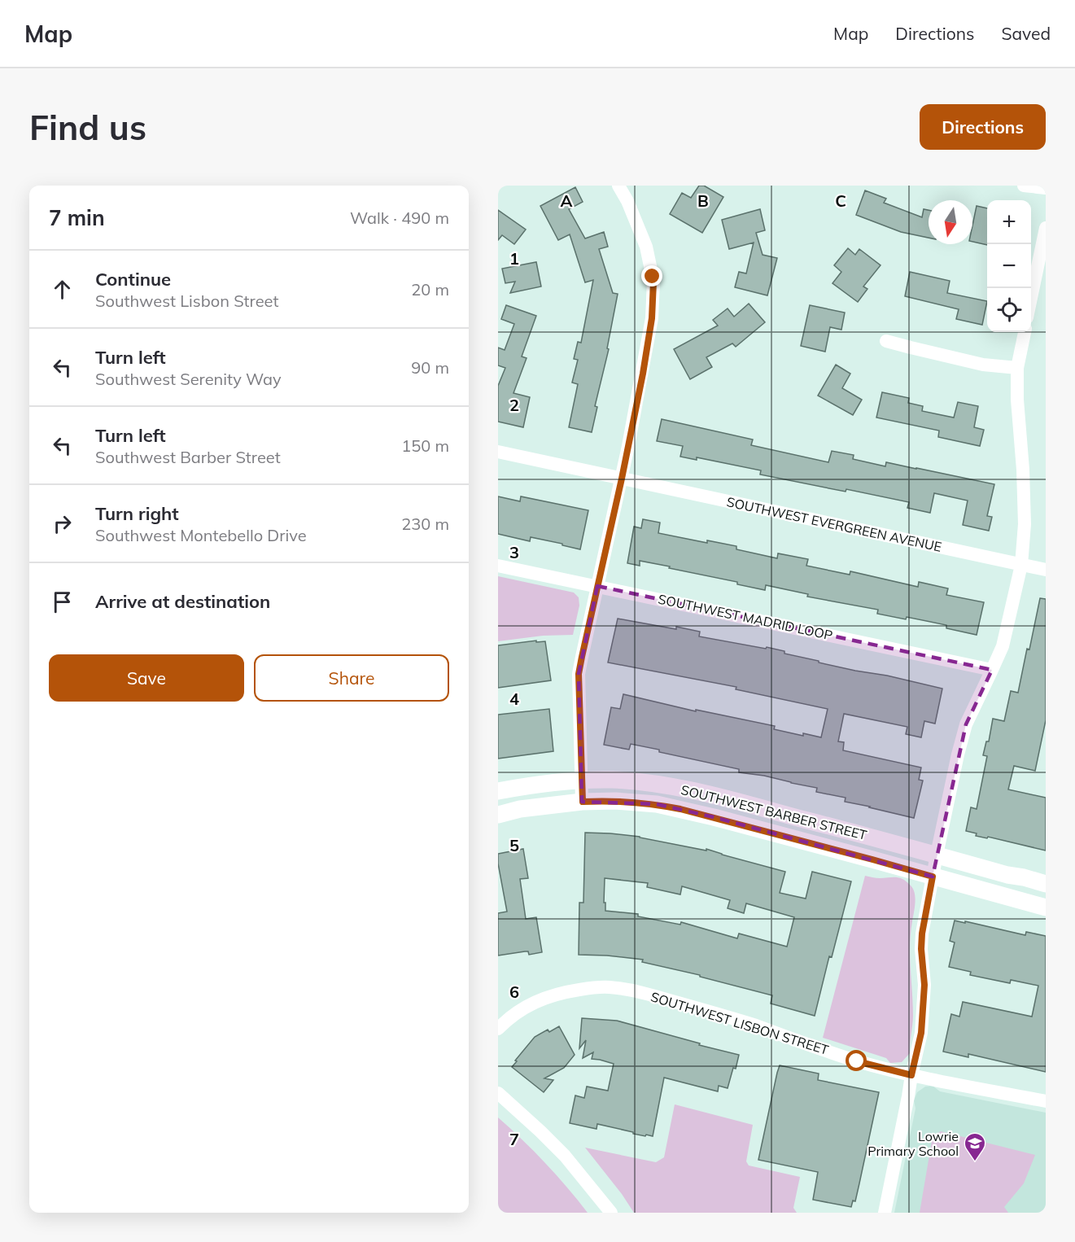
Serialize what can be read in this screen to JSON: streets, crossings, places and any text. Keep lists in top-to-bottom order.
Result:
{
  "streets": {
    "street": [
      "SOUTHWEST EVERGREEN AVENUE",
      "SOUTHWEST MADRID LOOP",
      "SOUTHWEST BARBER STREET",
      "SOUTHWEST LISBON STREET"
    ]
  },
  "places": {
    "school or university": ["Lowrie Primary School"]
  },
  "north": "bottom",
  "page": {
    "header": "Map",
    "nav": ["Map", "Directions", "Saved"],
    "buttons": [
      "Directions",
      ["Save", "Share"]
    ],
    "title": "Find us",
    "heading": ["7 min", "Walk · 490 m"],
    "map_buttons": ["+", "−"],
    "list": [
      ["Continue", "Southwest Lisbon Street", "20 m"],
      ["Turn left", "Southwest Serenity Way", "90 m"],
      ["Turn left", "Southwest Barber Street", "150 m"],
      ["Turn right", "Southwest Montebello Drive", "230 m"],
      "Arrive at destination"
    ]
  },
  "grid": {
    "columns": ["A", "B", "C"],
    "rows": [
      "1",
      "2",
      "3",
      "4",
      "5",
      "6",
      "7"
    ]
  }
}
